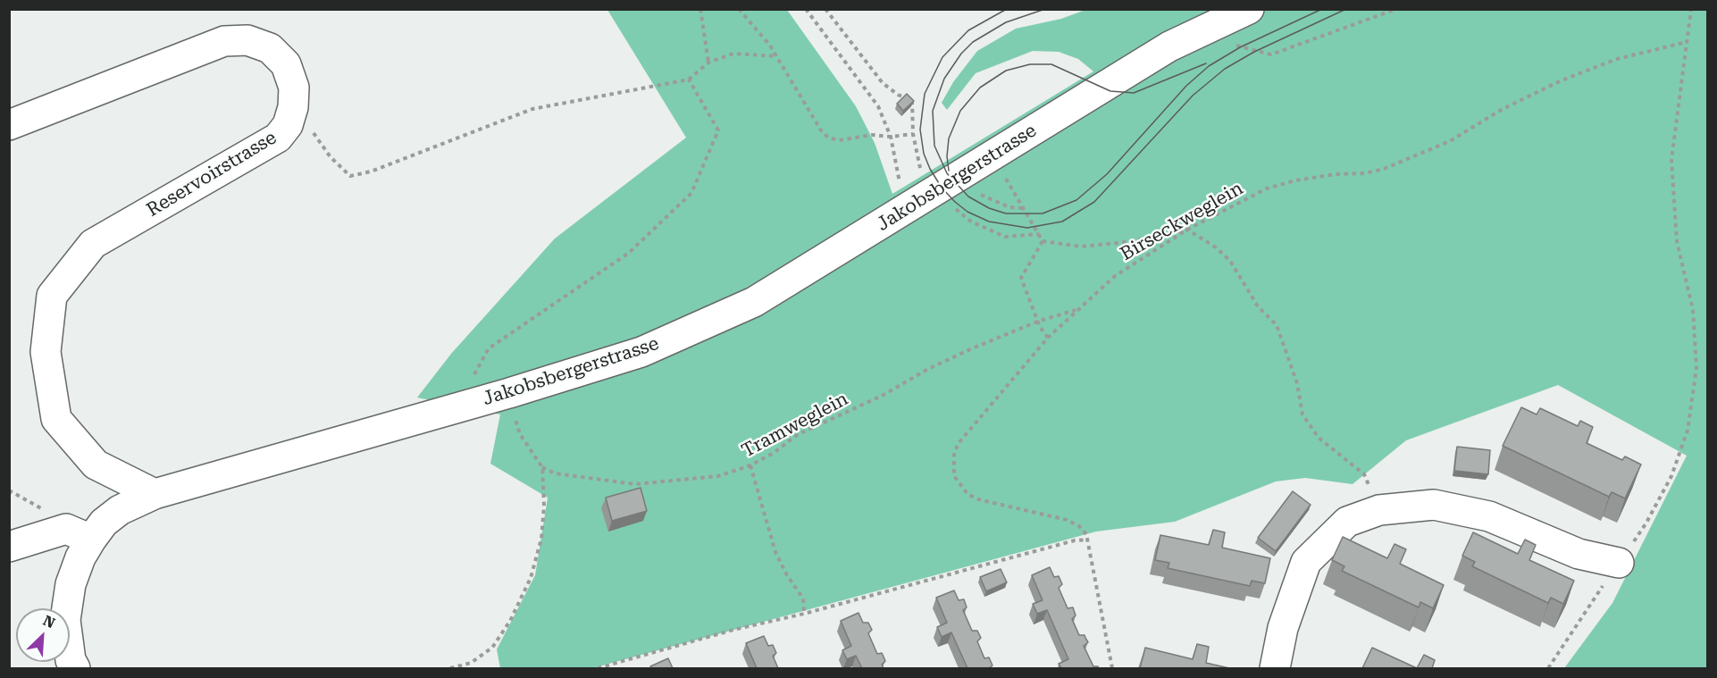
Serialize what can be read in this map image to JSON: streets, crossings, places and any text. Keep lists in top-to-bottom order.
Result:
{
  "streets": {
    "street": ["Reservoirstrasse", "Jakobsbergerstrasse"],
    "path": ["Birseckweglein", "Tramweglein"]
  },
  "crossings": [
    ["Reservoirstrasse", "Jakobsbergerstrasse"],
    ["Birseckweglein", "Tramweglein"]
  ],
  "north": "top right"
}
